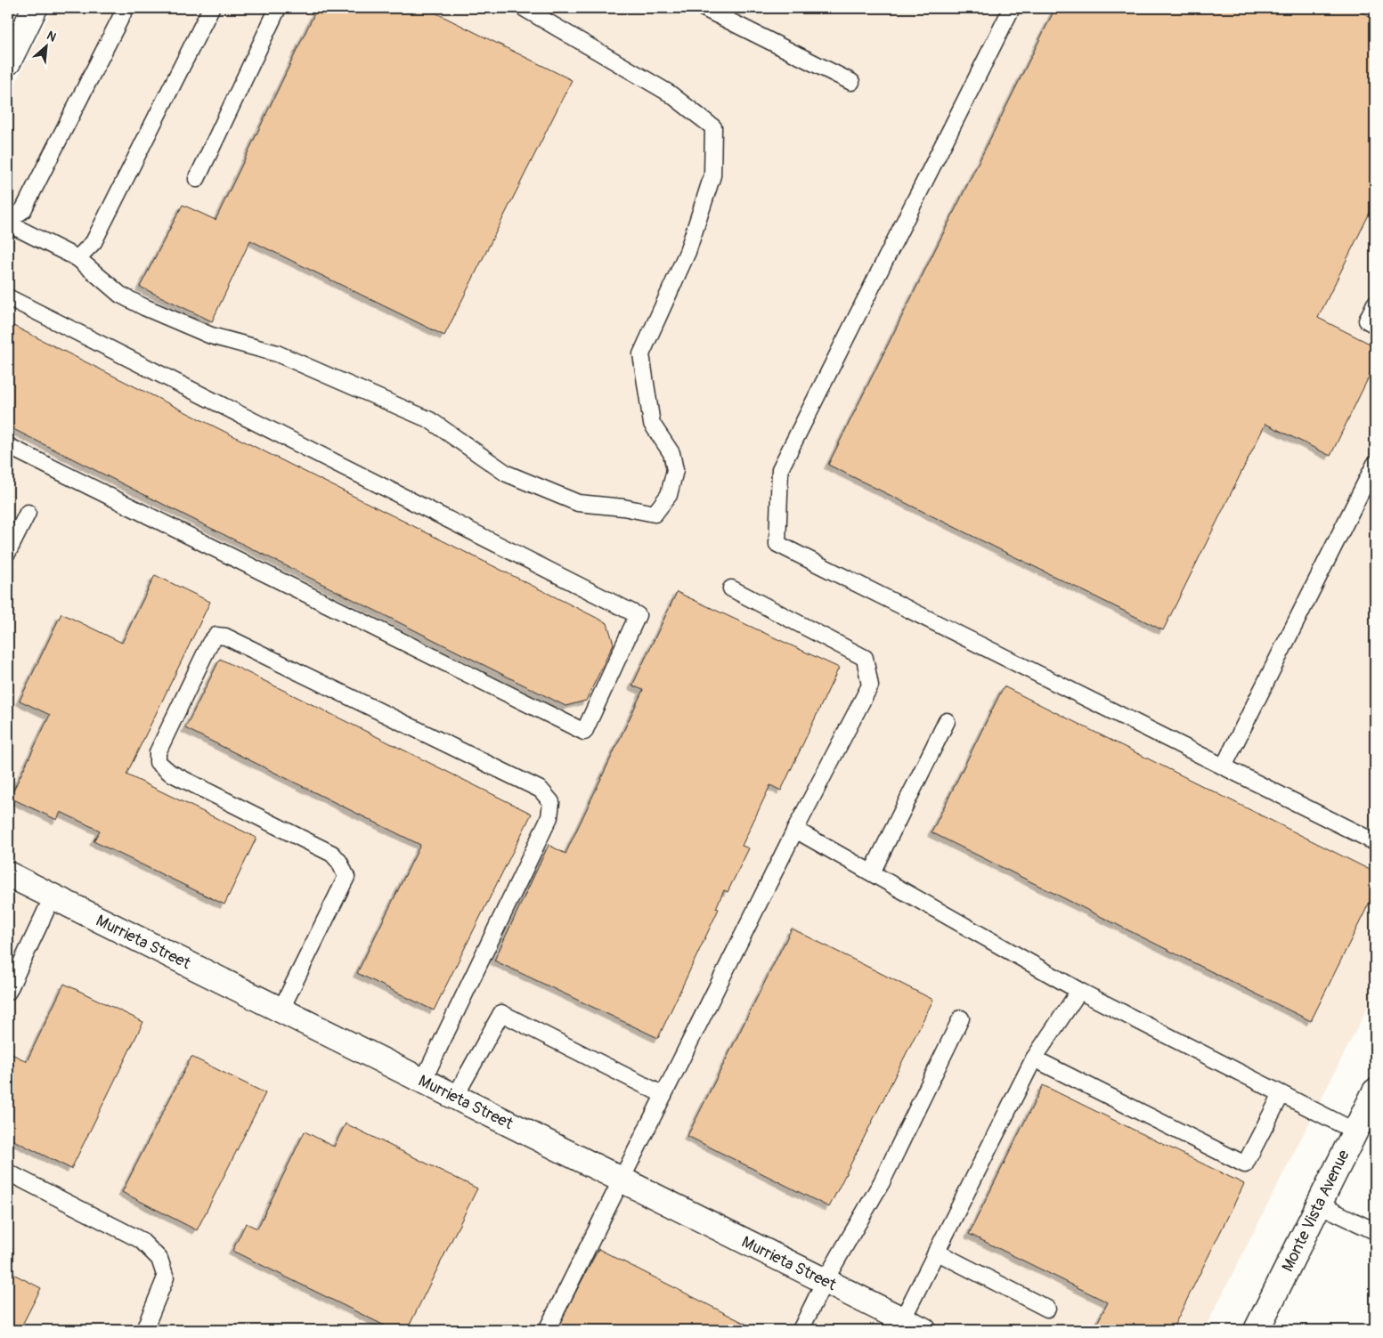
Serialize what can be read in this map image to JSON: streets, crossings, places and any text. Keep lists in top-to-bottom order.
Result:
{
  "streets": {
    "street": ["Murrieta Street", "Monte Vista Avenue"]
  },
  "north": "top right"
}
